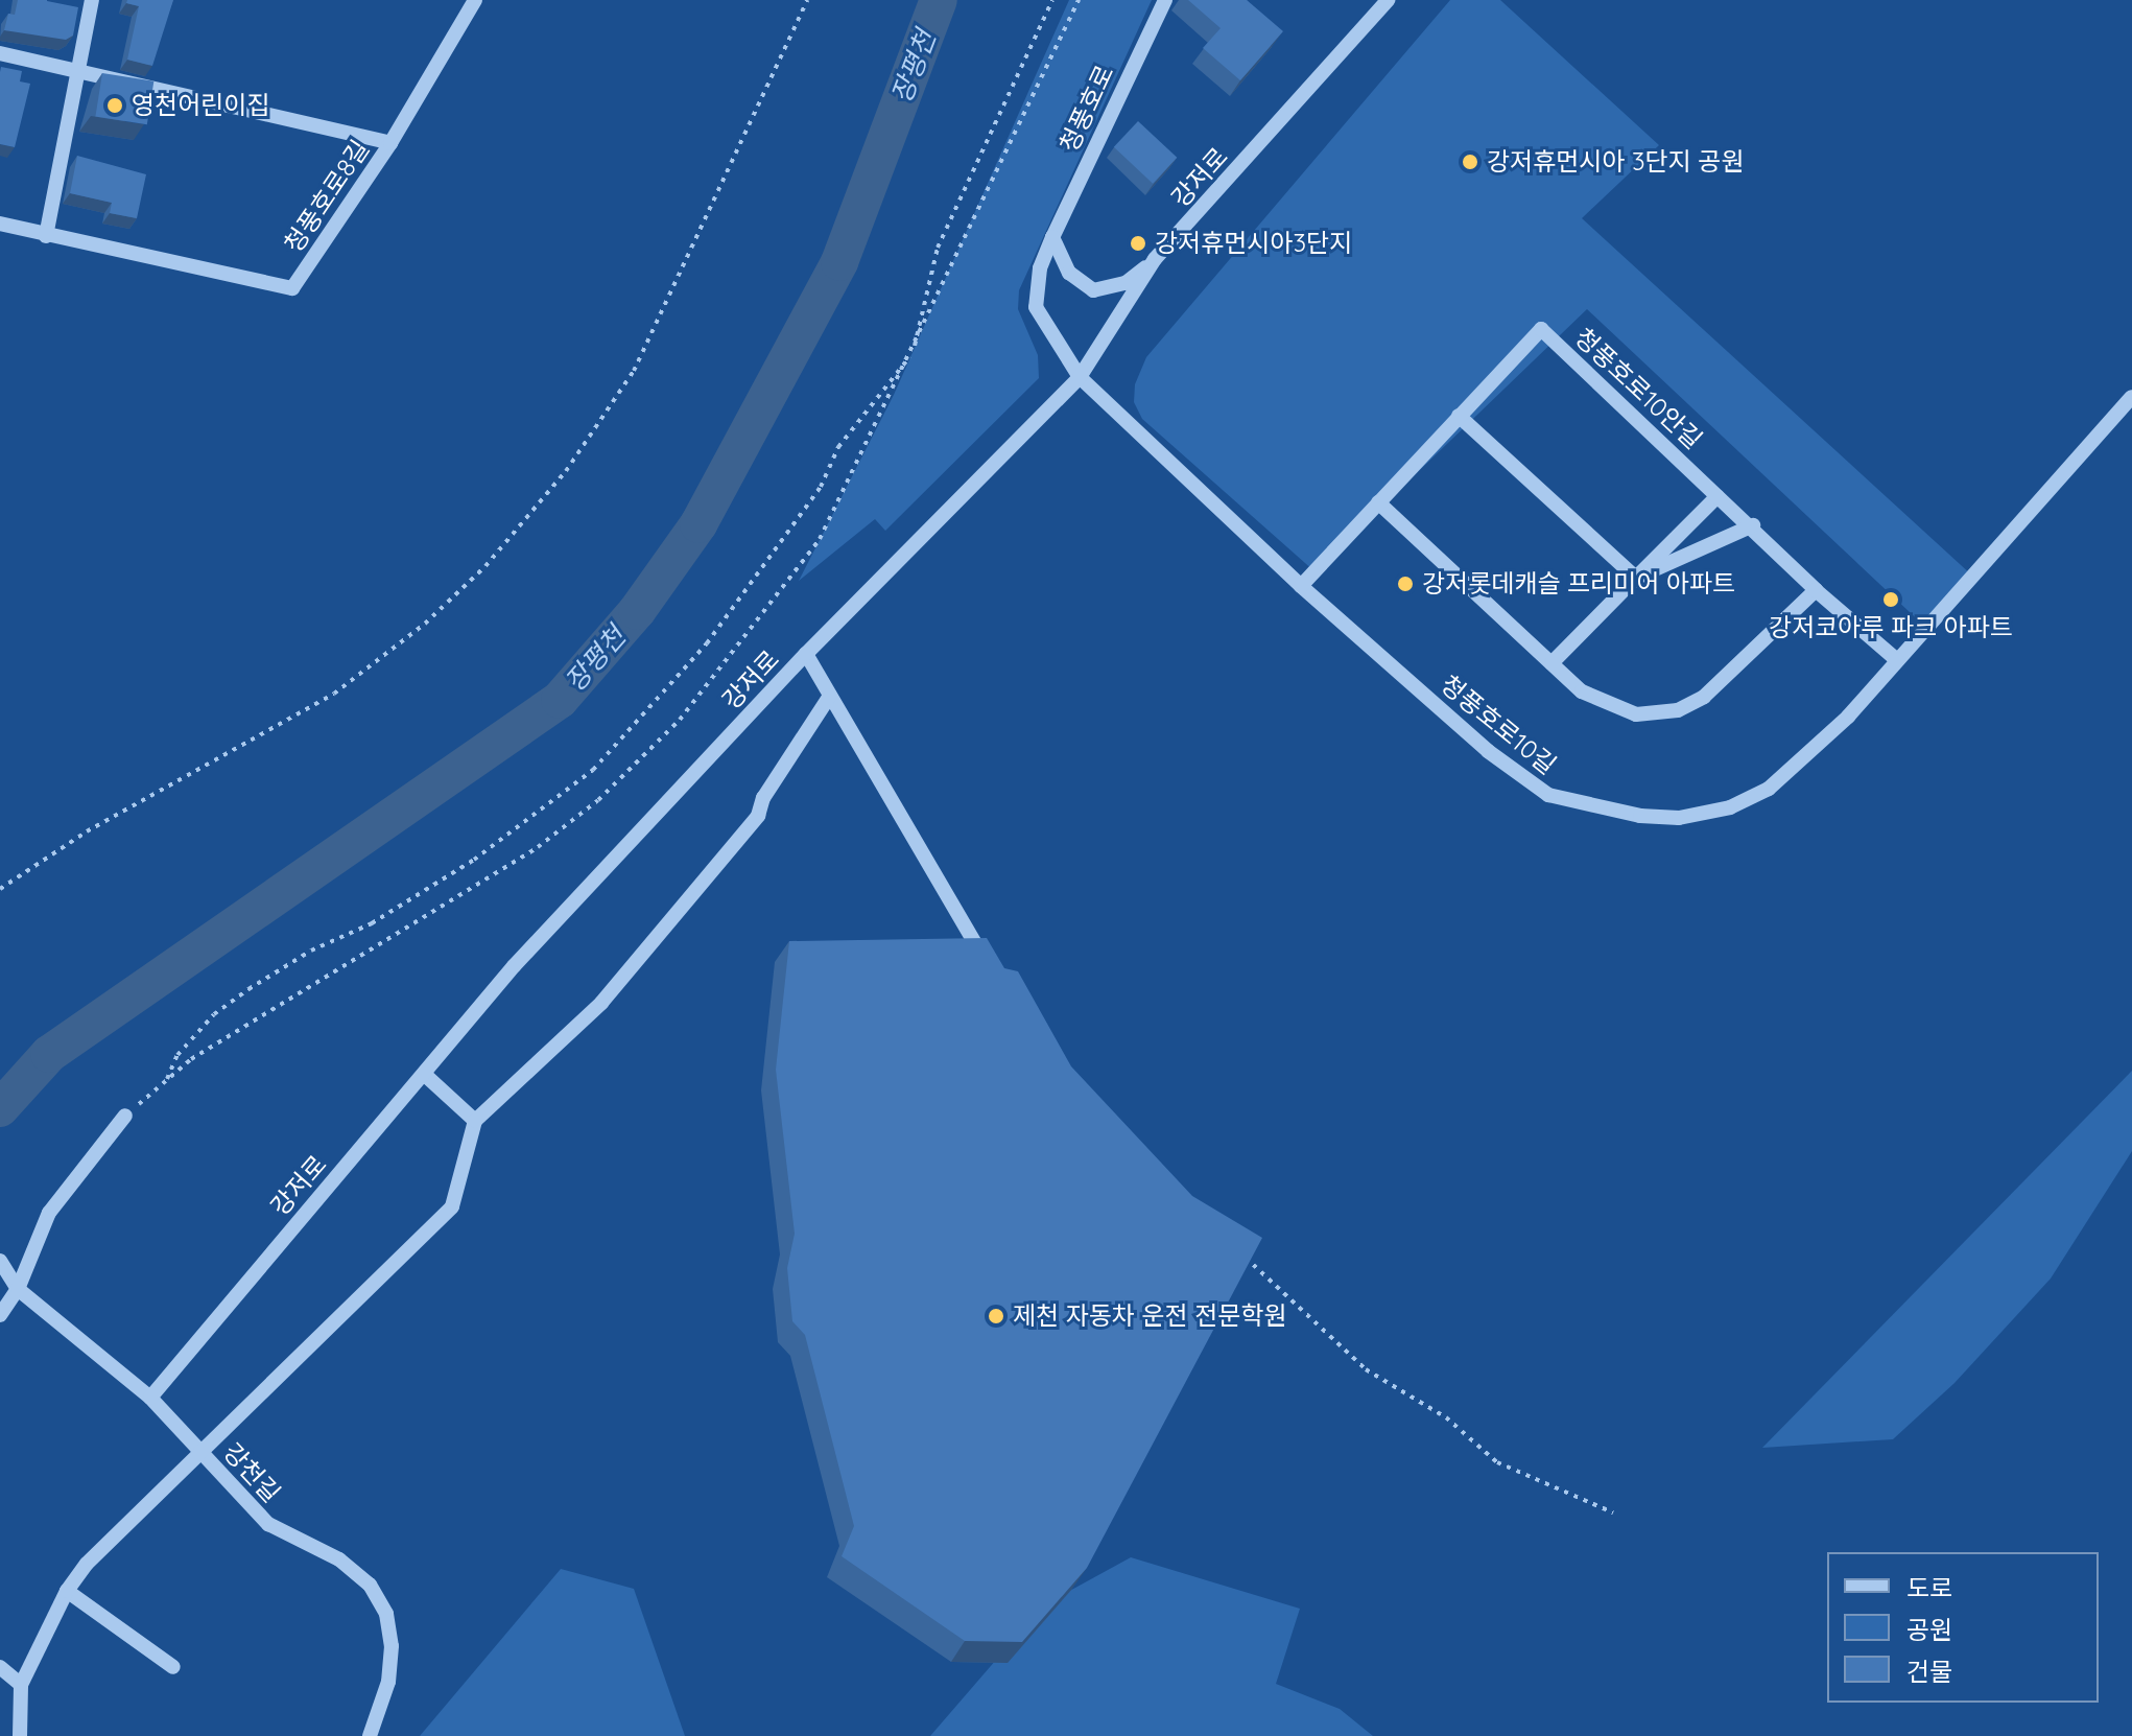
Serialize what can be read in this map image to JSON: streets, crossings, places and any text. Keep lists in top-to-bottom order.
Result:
{
  "streets": {
    "street": [
      "청풍호로",
      "강저로",
      "청풍호로8길",
      "청풍호로10안길",
      "청풍호로10길",
      "강천길"
    ]
  },
  "crossings": [
    ["청풍호로", "강저로"],
    ["청풍호로", "청풍호로10길"],
    ["강저로", "청풍호로10길"],
    ["강저로", "강천길"],
    ["청풍호로10안길", "청풍호로10길"]
  ],
  "water": ["장평천"],
  "places": [
    "영천어린이집",
    "강저휴먼시아 3단지 공원",
    "강저휴먼시아3단지",
    "강저롯데캐슬 프리미어 아파트",
    "강저코아루 파크 아파트",
    "제천 자동차 운전 전문학원"
  ],
  "legend": ["도로", "공원", "건물"]
}
